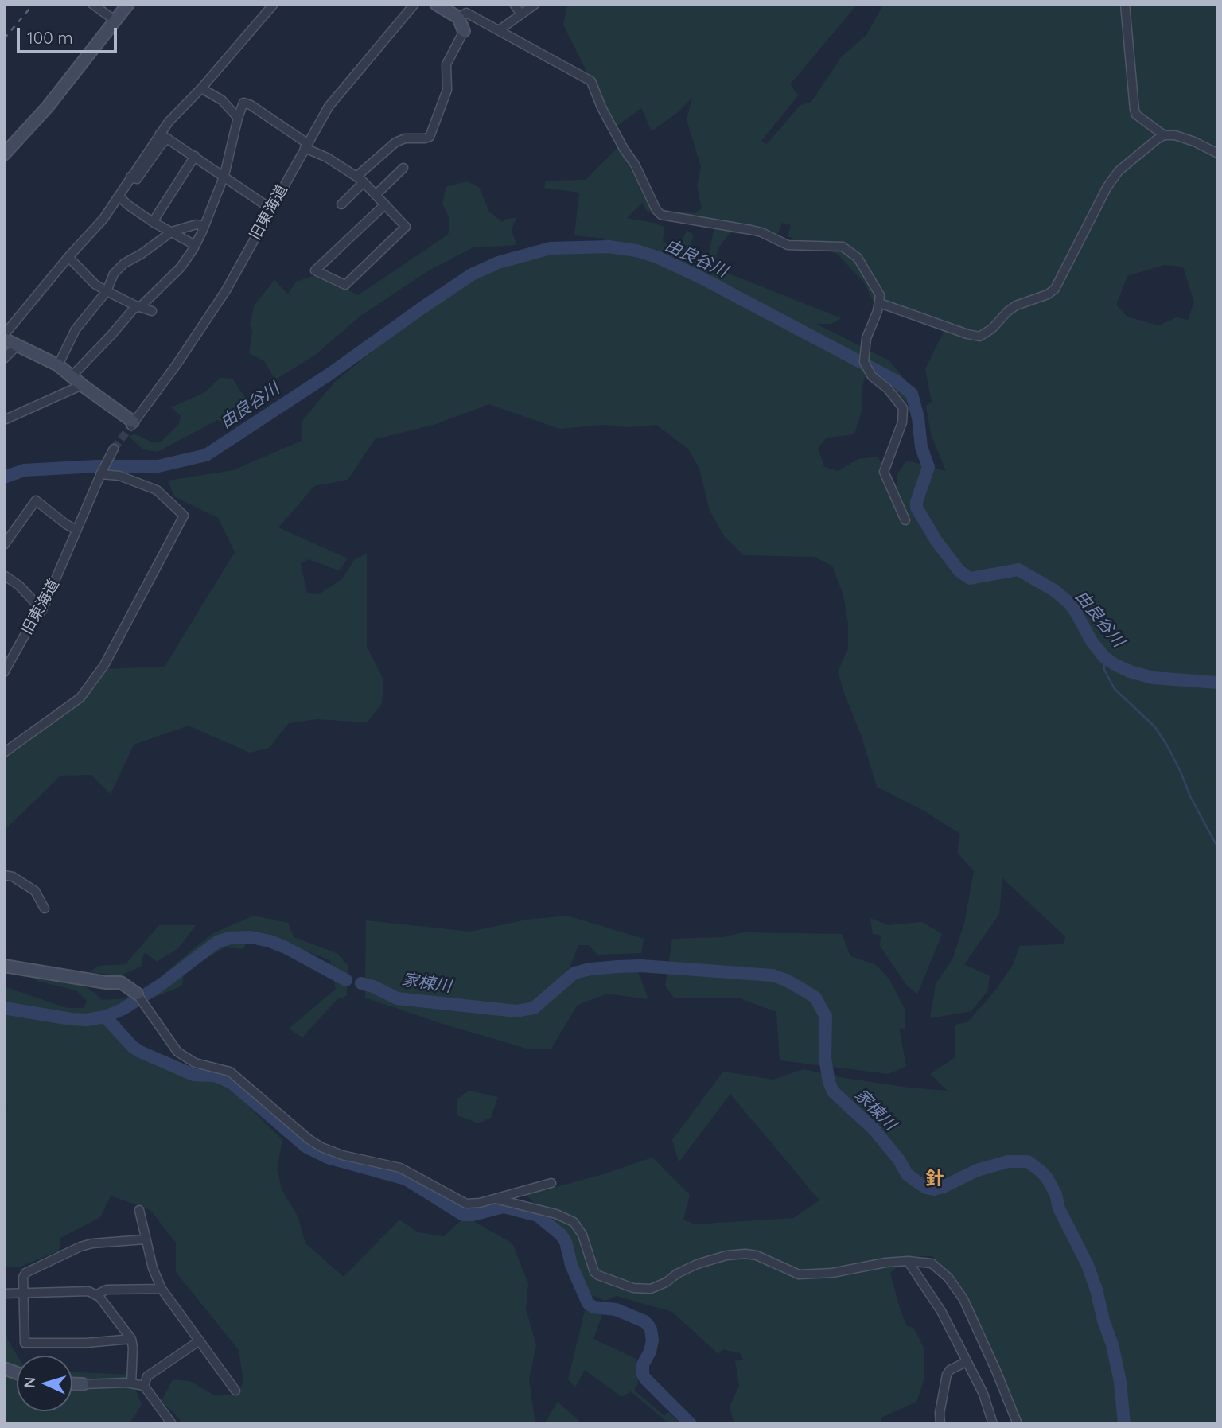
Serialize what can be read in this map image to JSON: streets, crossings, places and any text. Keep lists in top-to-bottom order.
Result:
{
  "streets": {
    "street": ["旧東海道"]
  },
  "districts": ["針"],
  "water": ["由良谷川", "家棟川"],
  "scale_bar": "100 m",
  "north": "left"
}
